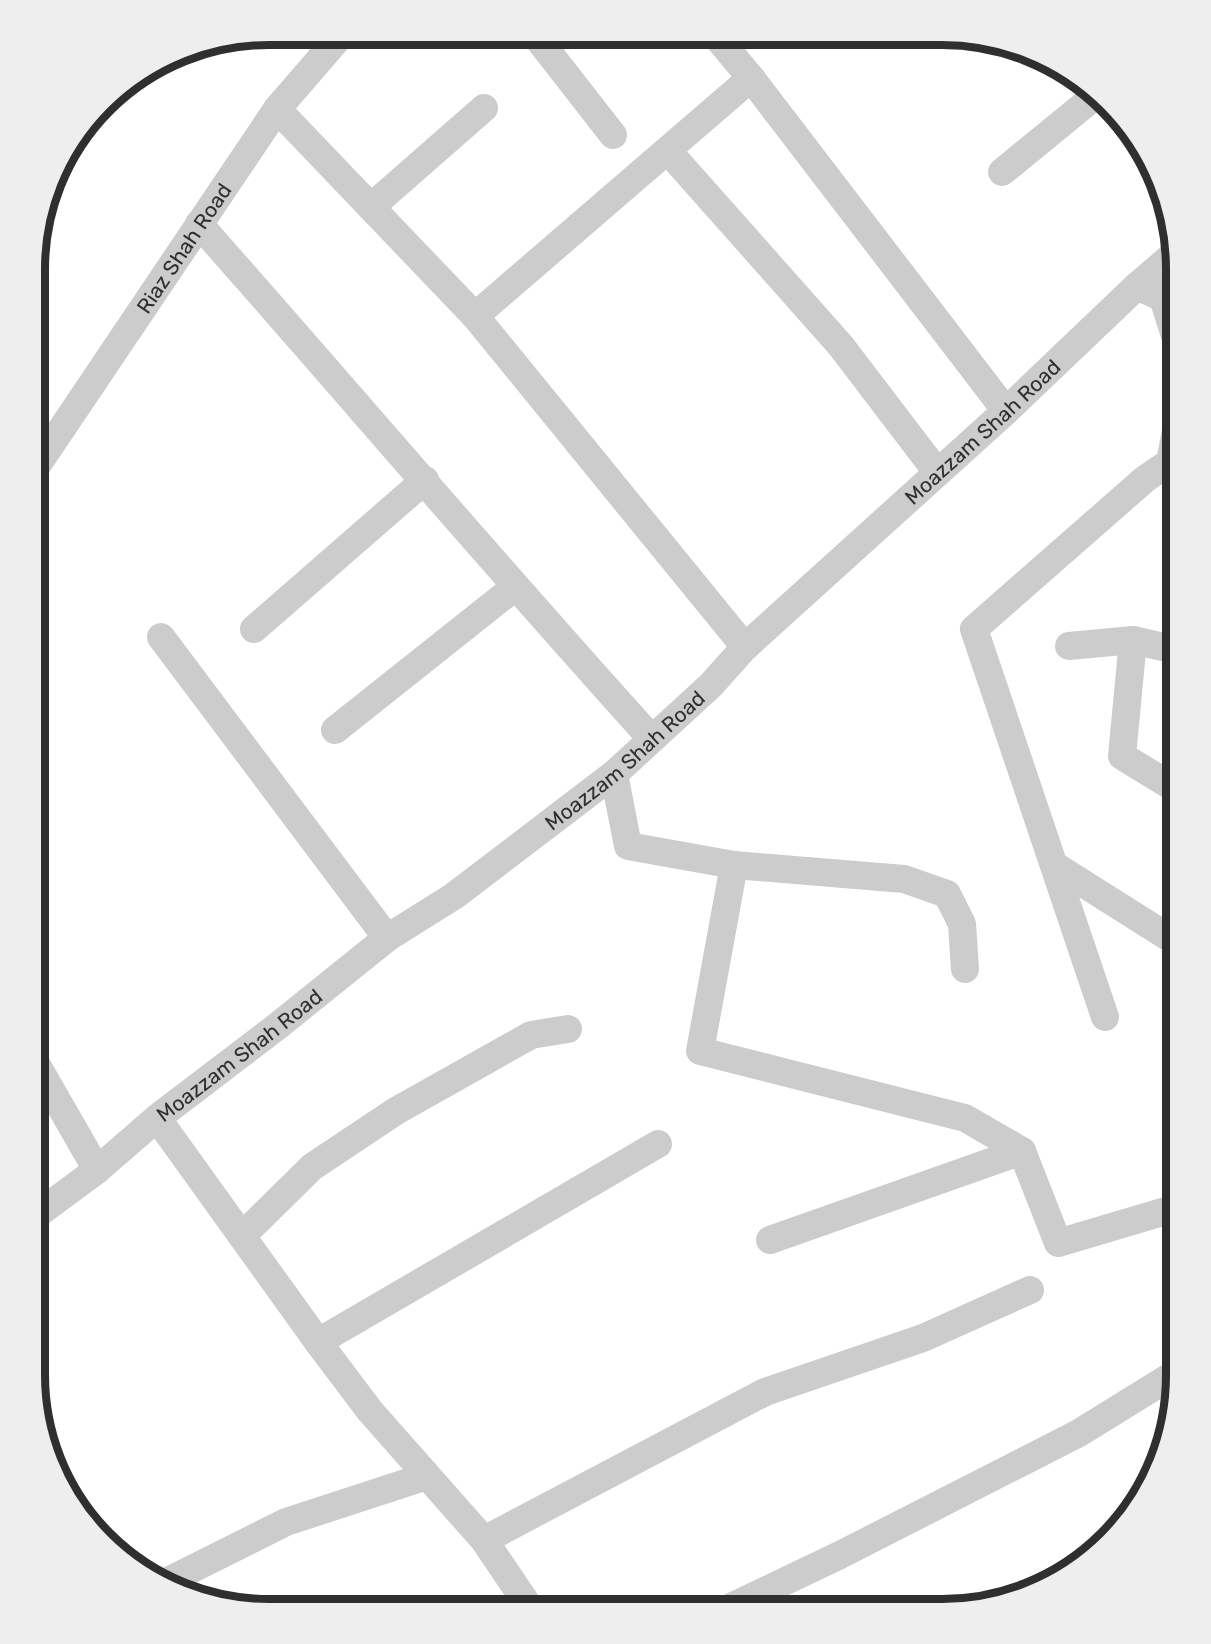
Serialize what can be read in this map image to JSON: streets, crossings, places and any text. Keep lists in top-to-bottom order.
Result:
{
  "streets": {
    "street": ["Riaz Shah Road", "Moazzam Shah Road"]
  }
}
